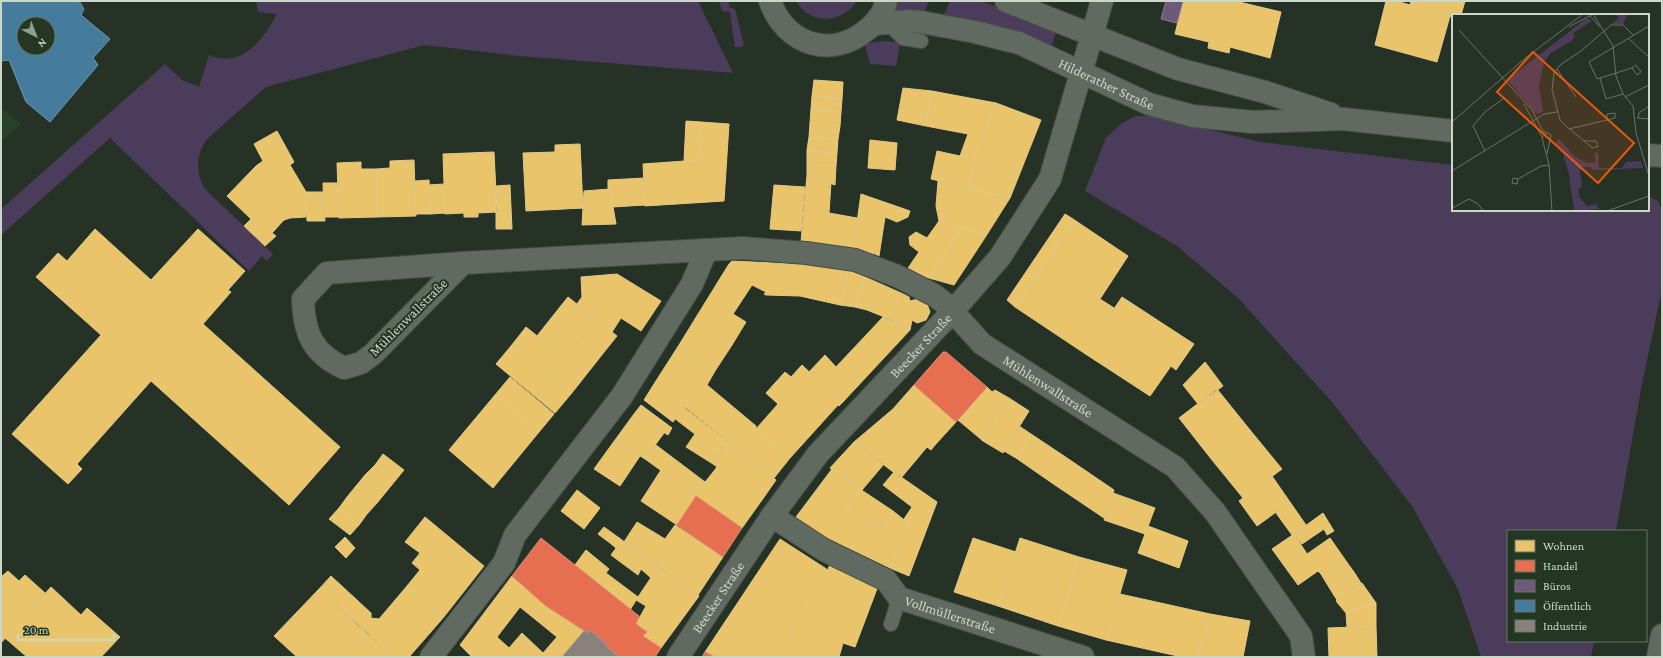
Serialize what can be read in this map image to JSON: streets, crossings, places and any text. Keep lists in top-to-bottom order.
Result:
{
  "streets": {
    "street": [
      "Hilderather Straße",
      "Mühlenwallstraße",
      "Beecker Straße",
      "Vollmüllerstraße"
    ]
  },
  "crossings": [
    ["Hilderather Straße", "Beecker Straße"],
    ["Mühlenwallstraße", "Beecker Straße"],
    ["Beecker Straße", "Vollmüllerstraße"]
  ],
  "legend": [
    "Wohnen",
    "Handel",
    "Büros",
    "Öffentlich",
    "Industrie"
  ],
  "scale_bar": "20 m",
  "north": "bottom right"
}
